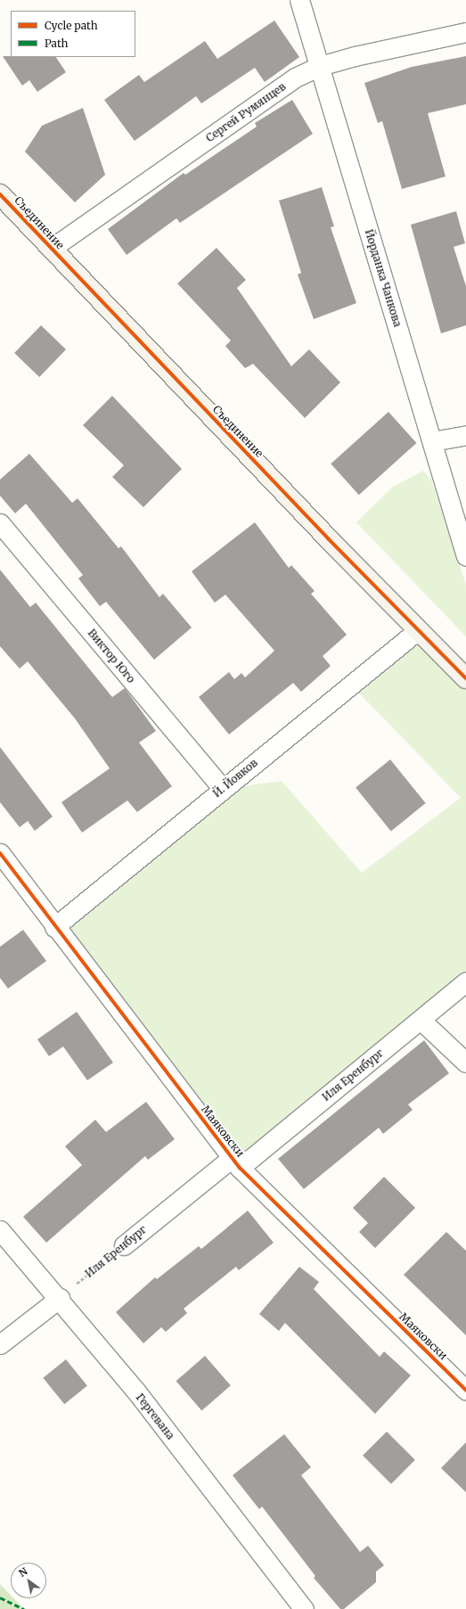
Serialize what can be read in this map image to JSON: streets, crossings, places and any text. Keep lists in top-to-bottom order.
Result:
{
  "streets": {
    "street": [
      "Сергей Румянцев",
      "Съединение",
      "Йорданка Чанкова",
      "Виктор Юго",
      "Й. Йовков",
      "Иля Еренбург",
      "Маяковски",
      "Гергевана"
    ]
  },
  "crossings": [
    ["Сергей Румянцев", "Съединение"],
    ["Сергей Румянцев", "Йорданка Чанкова"],
    ["Съединение", "Й. Йовков"],
    ["Виктор Юго", "Й. Йовков"],
    ["Й. Йовков", "Маяковски"],
    ["Иля Еренбург", "Маяковски"],
    ["Иля Еренбург", "Гергевана"]
  ],
  "legend": ["Cycle path", "Path"],
  "north": "top left"
}
